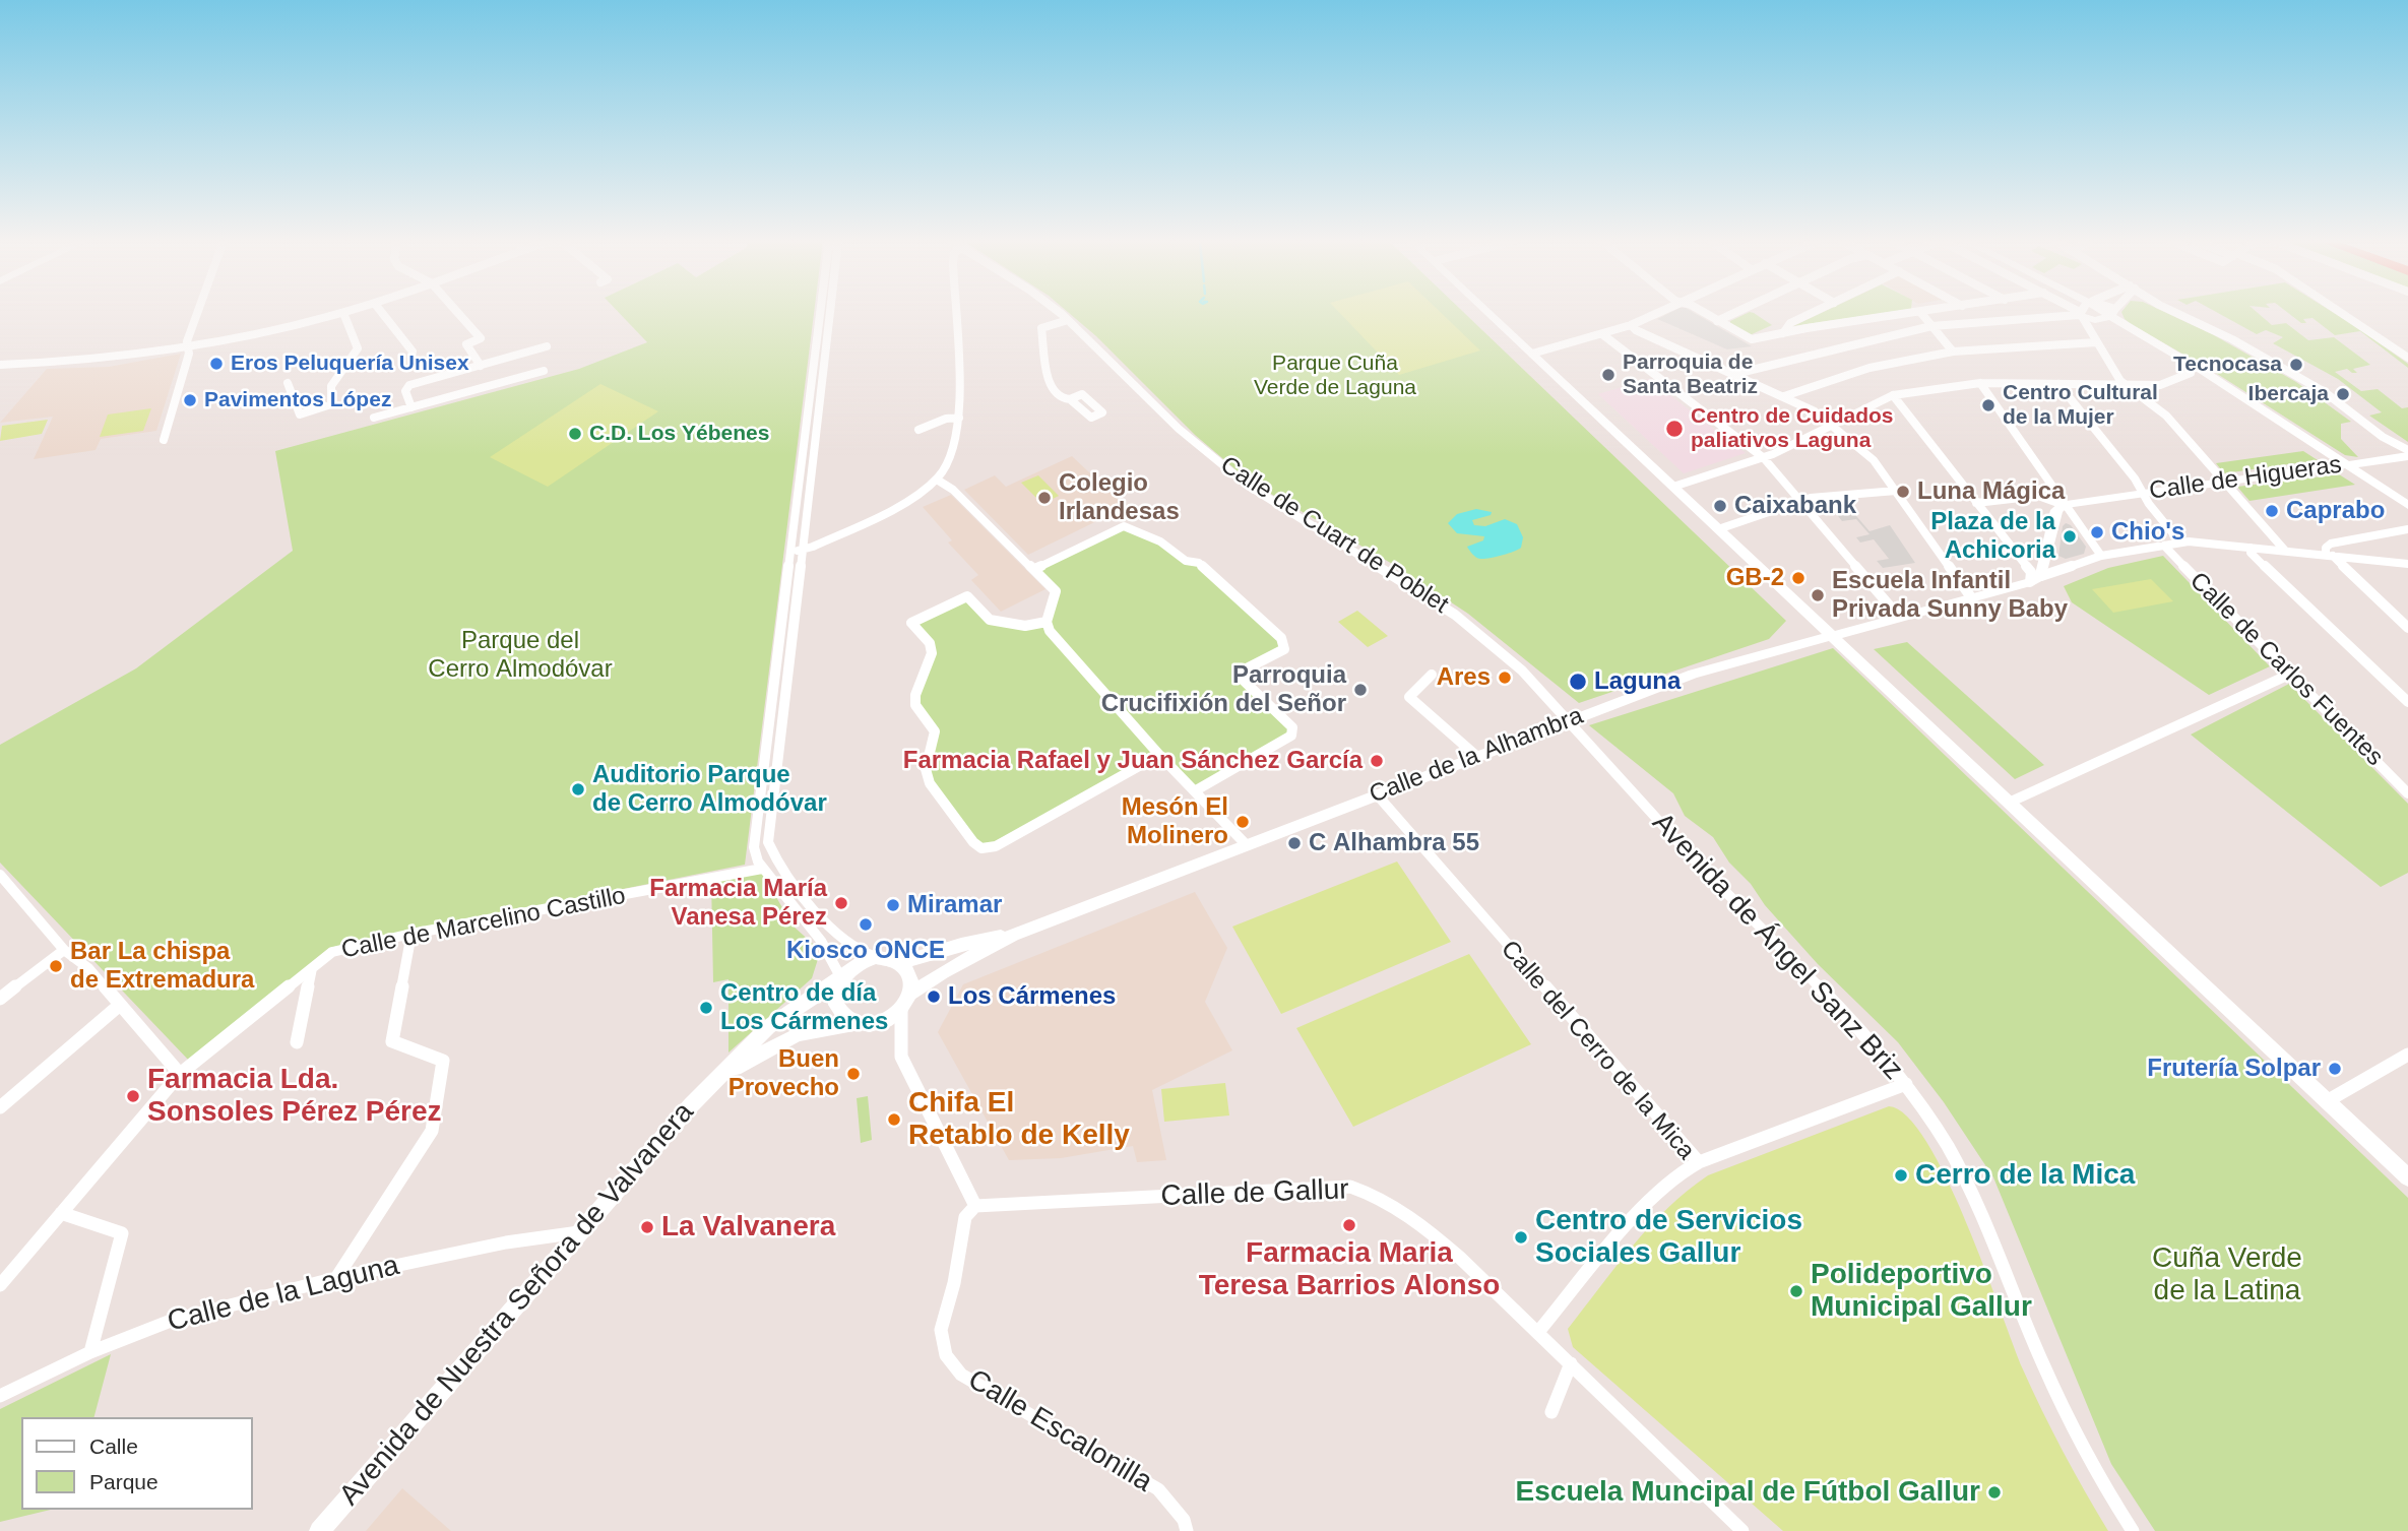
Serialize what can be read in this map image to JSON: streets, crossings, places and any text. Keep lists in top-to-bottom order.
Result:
{
  "streets": {
    "street": [
      "Calle de Higueras",
      "Calle de Cuart de Poblet",
      "Calle de Carlos Fuentes",
      "Calle de la Alhambra",
      "Calle de Marcelino Castillo",
      "Avenida de Ángel Sanz Briz",
      "Calle del Cerro de la Mica",
      "Calle de Gallur",
      "Calle de la Laguna",
      "Avenida de Nuestra Señora de Valvanera",
      "Calle Escalonilla"
    ]
  },
  "crossings": [
    ["Calle de Cuart de Poblet", "Calle de la Alhambra"],
    ["Calle de Cuart de Poblet", "Avenida de Ángel Sanz Briz"],
    ["Calle de Carlos Fuentes", "Calle de la Alhambra"],
    ["Calle de la Alhambra", "Avenida de Ángel Sanz Briz"],
    ["Calle de la Alhambra", "Calle del Cerro de la Mica"],
    ["Calle de la Alhambra", "Avenida de Nuestra Señora de Valvanera"],
    ["Calle del Cerro de la Mica", "Calle de Gallur"],
    ["Calle de Gallur", "Calle Escalonilla"],
    ["Calle de la Laguna", "Avenida de Nuestra Señora de Valvanera"]
  ],
  "parks": ["Parque Cuña Verde de Laguna", "Parque del Cerro Almodóvar", "Cuña Verde de la Latina"],
  "places": [
    "Eros Peluquería Unisex",
    "Tecnocasa",
    "Parroquia de Santa Beatriz",
    "Ibercaja",
    "Pavimentos López",
    "Centro Cultural de la Mujer",
    "Centro de Cuidados paliativos Laguna",
    "C.D. Los Yébenes",
    "Luna Mágica",
    "Colegio Irlandesas",
    "Caixabank",
    "Caprabo",
    "Chio's",
    "Plaza de la Achicoria",
    "GB-2",
    "Escuela Infantil Privada Sunny Baby",
    "Ares",
    "Laguna",
    "Parroquia Crucifixión del Señor",
    "Farmacia Rafael y Juan Sánchez García",
    "Auditorio Parque de Cerro Almodóvar",
    "Mesón El Molinero",
    "C Alhambra 55",
    "Farmacia María Vanesa Pérez",
    "Miramar",
    "Kiosco ONCE",
    "Bar La chispa de Extremadura",
    "Los Cármenes",
    "Centro de día Los Cármenes",
    "Frutería Solpar",
    "Buen Provecho",
    "Farmacia Lda. Sonsoles Pérez Pérez",
    "Chifa El Retablo de Kelly",
    "Cerro de la Mica",
    "Farmacia Maria Teresa Barrios Alonso",
    "La Valvanera",
    "Centro de Servicios Sociales Gallur",
    "Polideportivo Municipal Gallur",
    "Escuela Muncipal de Fútbol Gallur"
  ],
  "legend": ["Calle", "Parque"]
}
